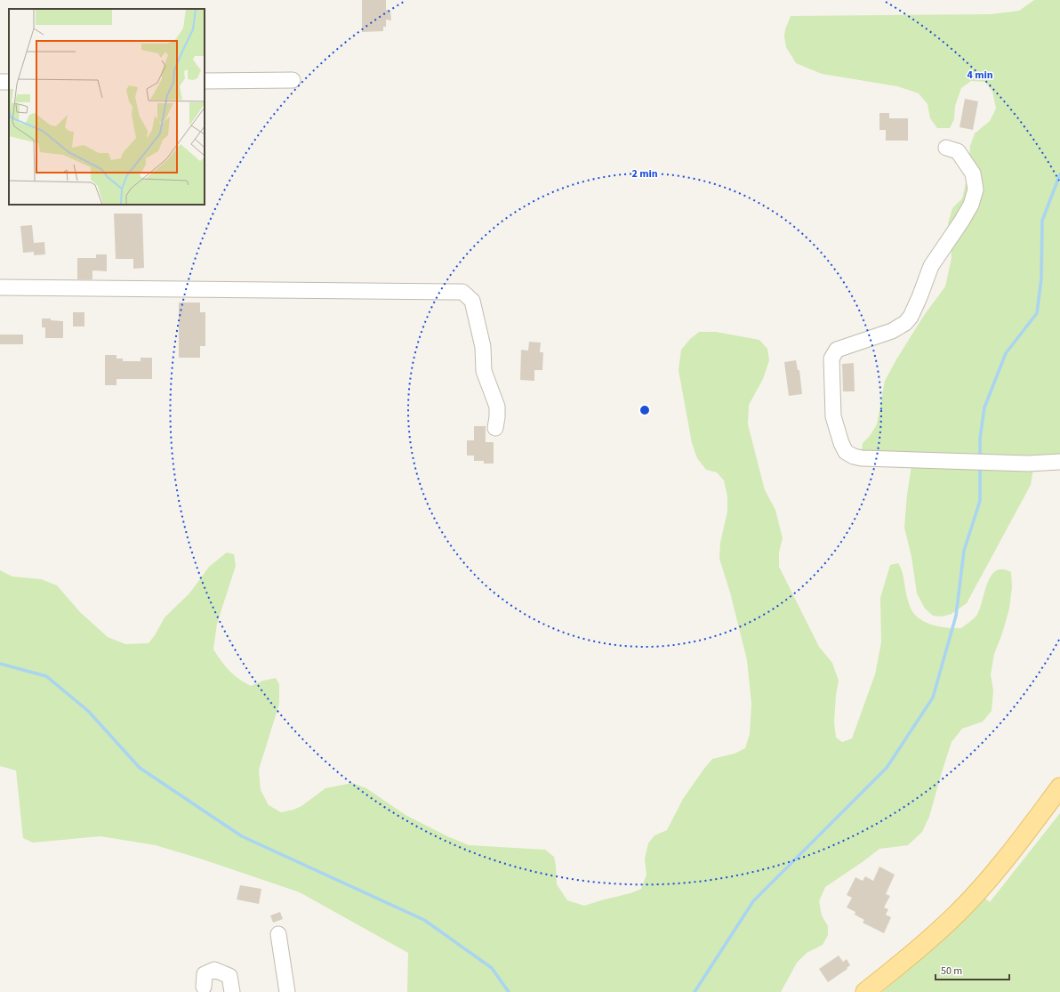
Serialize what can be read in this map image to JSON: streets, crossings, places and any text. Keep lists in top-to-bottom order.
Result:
{
  "scale_bar": "50 m",
  "rings": ["4 min", "2 min"]
}
